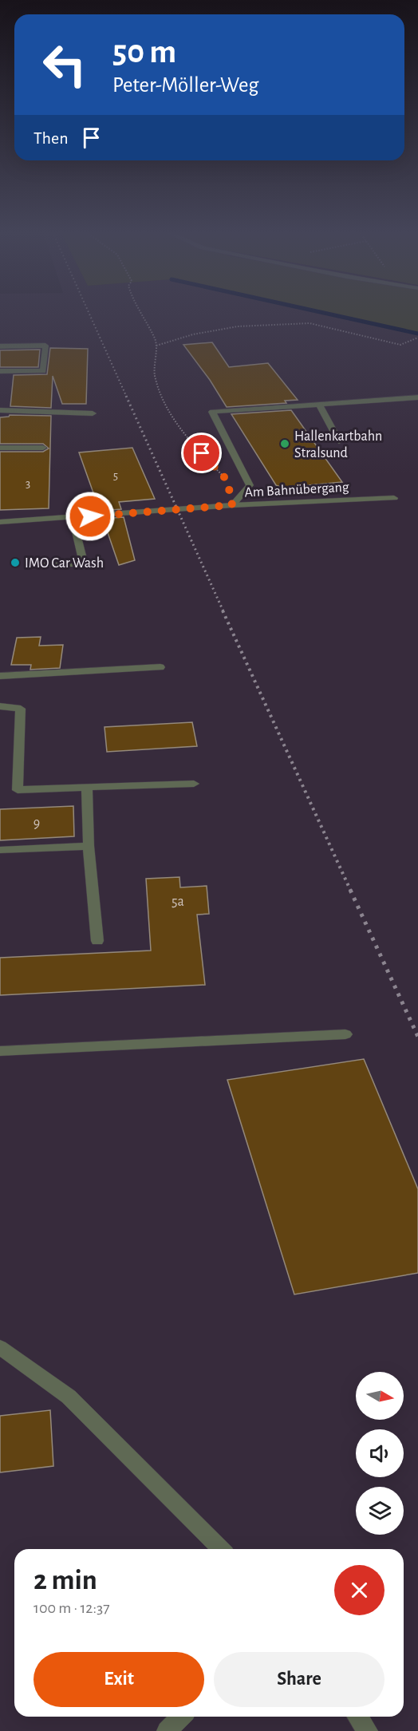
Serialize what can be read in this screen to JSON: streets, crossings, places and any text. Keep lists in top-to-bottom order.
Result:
{
  "streets": {
    "street": ["Am Bahnübergang"]
  },
  "places": ["Hallenkartbahn Stralsund", "IMO Car Wash"],
  "house_numbers": [
    "5",
    "3",
    "9",
    "5a"
  ],
  "north": "right",
  "page": {
    "turn": ["50 m", "Peter-Möller-Weg"],
    "then": "Then",
    "heading": ["2 min", "100 m · 12:37"],
    "buttons": ["Exit", "Share"]
  }
}
